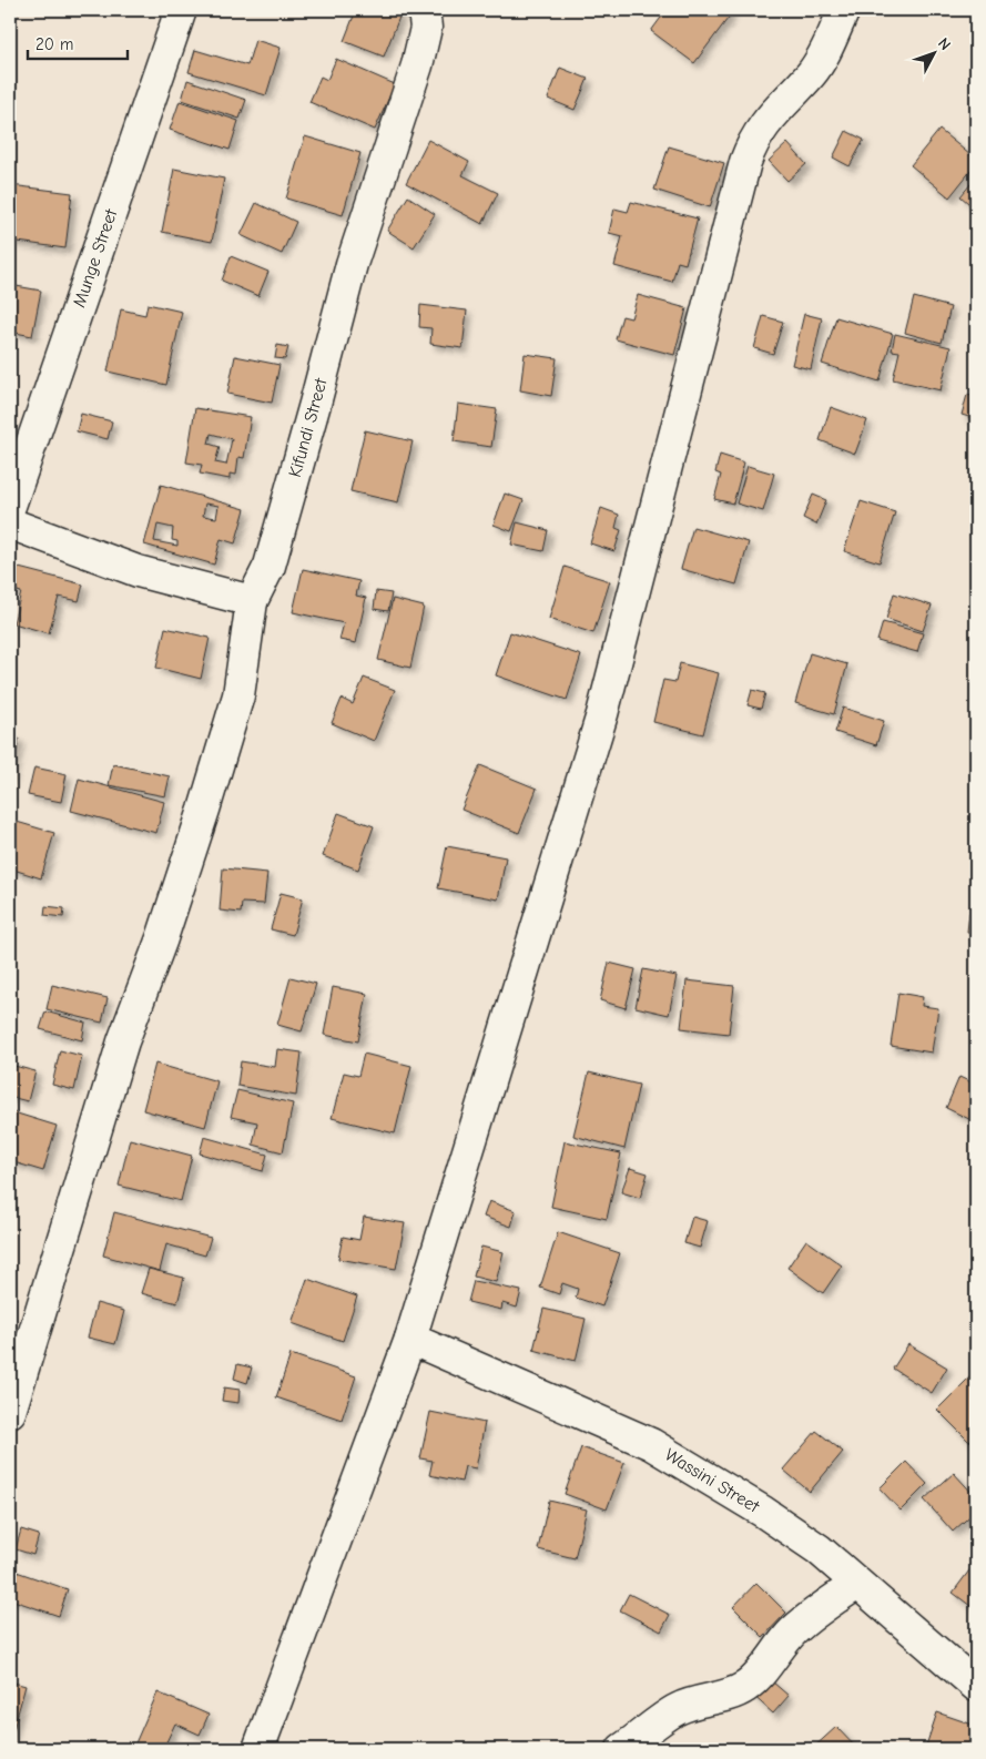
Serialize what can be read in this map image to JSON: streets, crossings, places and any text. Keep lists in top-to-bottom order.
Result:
{
  "streets": {
    "street": ["Munge Street", "Kifundi Street", "Wassini Street"]
  },
  "scale_bar": "20 m",
  "north": "top right"
}
